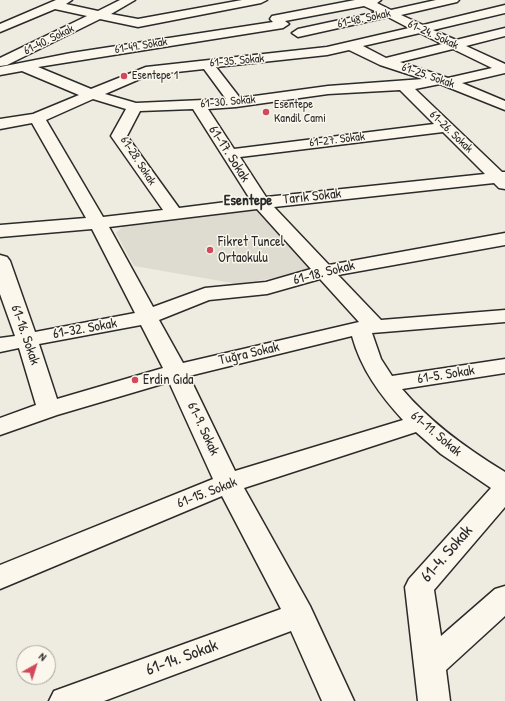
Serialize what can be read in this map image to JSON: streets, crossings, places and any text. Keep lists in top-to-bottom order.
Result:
{
  "streets": {
    "street": [
      "61-48. Sokak",
      "61-24. Sokak",
      "61-40. Sokak",
      "61-49. Sokak",
      "61-35. Sokak",
      "61-25. Sokak",
      "61-30. Sokak",
      "61-26. Sokak",
      "61-27. Sokak",
      "61-17. Sokak",
      "61-28. Sokak",
      "Tarık Sokak",
      "61-18. Sokak",
      "61-32. Sokak",
      "61-16. Sokak",
      "Tuğra Sokak",
      "61-5. Sokak",
      "61-9. Sokak",
      "61-11. Sokak",
      "61-15. Sokak",
      "61-4. Sokak",
      "61-14. Sokak"
    ]
  },
  "crossings": [
    ["61-48. Sokak", "61-24. Sokak"],
    ["61-24. Sokak", "61-49. Sokak"],
    ["61-24. Sokak", "61-35. Sokak"],
    ["61-24. Sokak", "61-30. Sokak"],
    ["61-49. Sokak", "61-30. Sokak"],
    ["61-35. Sokak", "61-25. Sokak"],
    ["61-35. Sokak", "61-30. Sokak"],
    ["61-35. Sokak", "61-9. Sokak"],
    ["61-25. Sokak", "61-30. Sokak"],
    ["61-30. Sokak", "61-26. Sokak"],
    ["61-30. Sokak", "61-17. Sokak"],
    ["61-30. Sokak", "61-28. Sokak"],
    ["61-26. Sokak", "61-27. Sokak"],
    ["61-26. Sokak", "Tarık Sokak"],
    ["61-27. Sokak", "61-17. Sokak"],
    ["61-17. Sokak", "Tarık Sokak"],
    ["61-17. Sokak", "61-18. Sokak"],
    ["61-17. Sokak", "Tuğra Sokak"],
    ["61-17. Sokak", "61-11. Sokak"],
    ["61-28. Sokak", "Tarık Sokak"],
    ["Tarık Sokak", "61-9. Sokak"],
    ["61-18. Sokak", "61-32. Sokak"],
    ["61-18. Sokak", "61-9. Sokak"],
    ["61-32. Sokak", "61-16. Sokak"],
    ["61-32. Sokak", "61-9. Sokak"],
    ["61-16. Sokak", "Tuğra Sokak"],
    ["Tuğra Sokak", "61-9. Sokak"],
    ["Tuğra Sokak", "61-11. Sokak"],
    ["61-5. Sokak", "61-11. Sokak"],
    ["61-9. Sokak", "61-15. Sokak"],
    ["61-9. Sokak", "61-14. Sokak"],
    ["61-11. Sokak", "61-15. Sokak"]
  ],
  "districts": ["Esentepe"],
  "places": [
    "Esentepe 1",
    "Esentepe Kandil Cami",
    "Fikret Tuncel Ortaokulu",
    "Erdin Gıda"
  ],
  "north": "top right"
}
